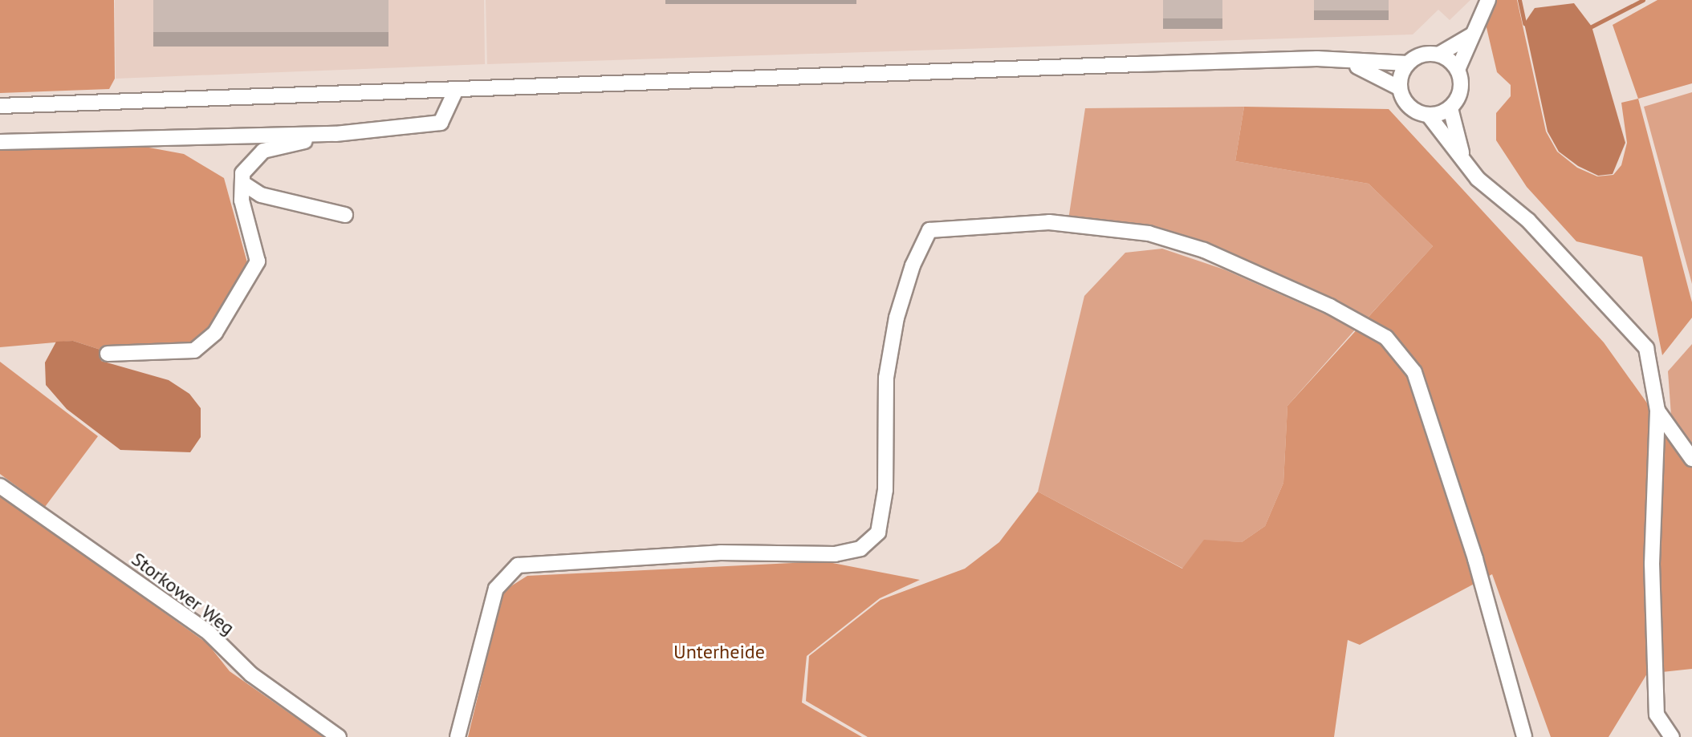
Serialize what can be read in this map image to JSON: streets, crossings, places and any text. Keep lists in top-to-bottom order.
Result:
{
  "streets": {
    "lane": ["Storkower Weg"]
  },
  "parks": ["Unterheide"]
}
